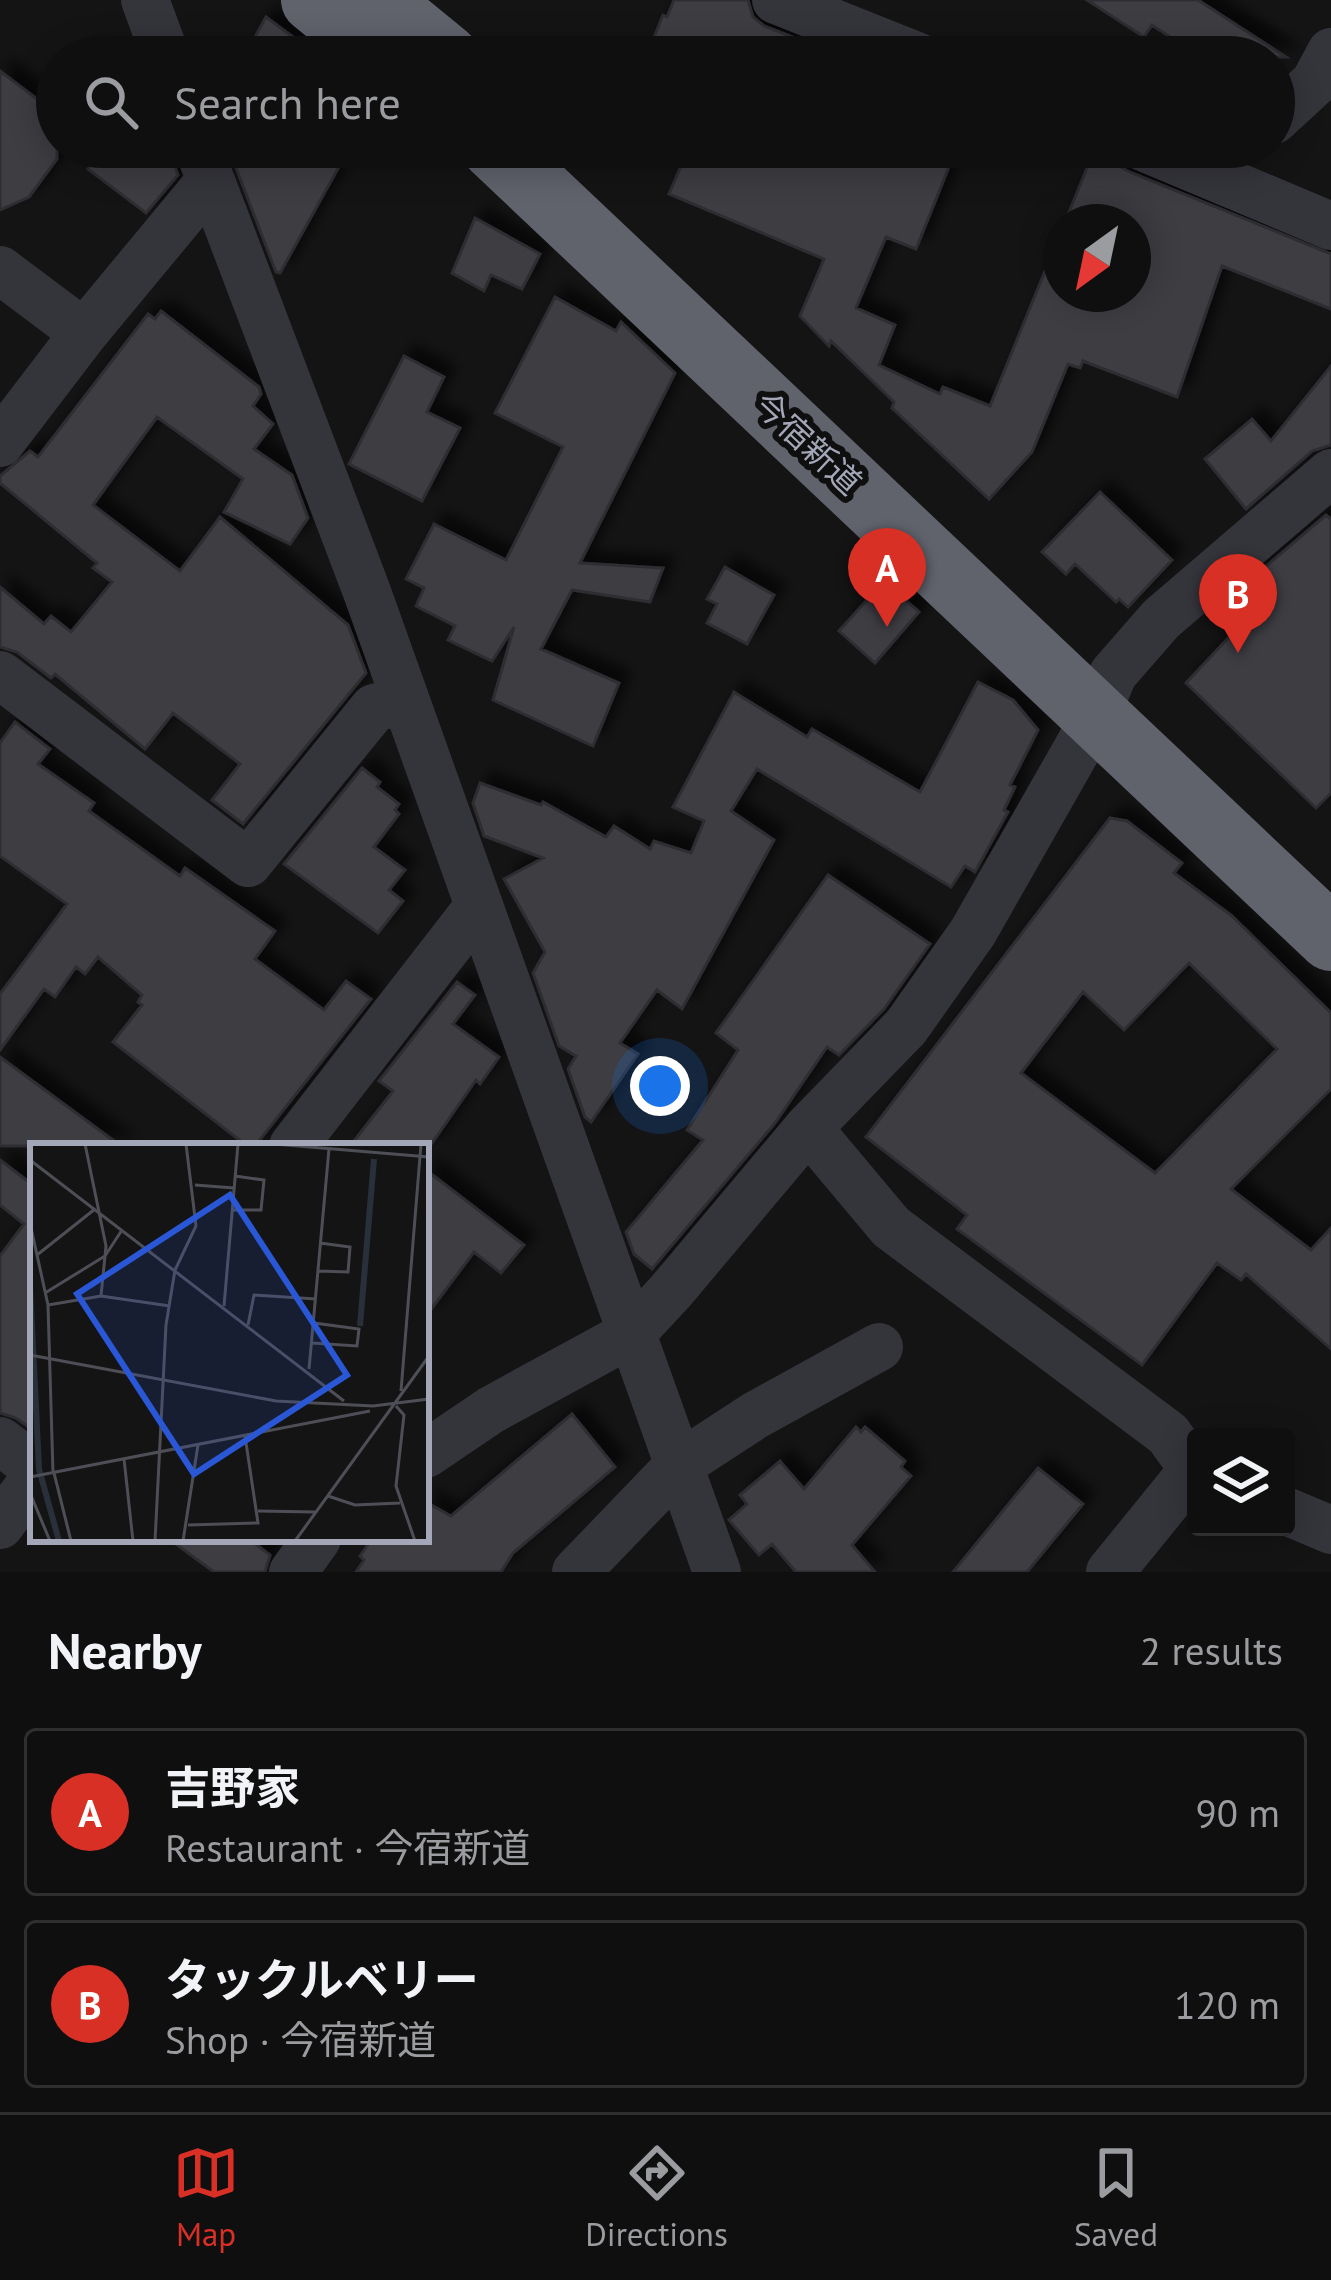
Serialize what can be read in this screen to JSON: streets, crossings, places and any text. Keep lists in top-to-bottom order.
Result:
{
  "streets": {
    "highway": ["今宿新道"]
  },
  "north": "bottom left",
  "page": {
    "search": "Search here",
    "pins": ["A", "B"],
    "heading": ["Nearby", "2 results"],
    "list": [
      {
        "mark": "A",
        "name": "吉野家",
        "note": "Restaurant · 今宿新道",
        "value": "90 m"
      },
      {
        "mark": "B",
        "name": "タックルベリー",
        "note": "Shop · 今宿新道",
        "value": "120 m"
      }
    ],
    "nav": ["Map", "Directions", "Saved"]
  }
}
